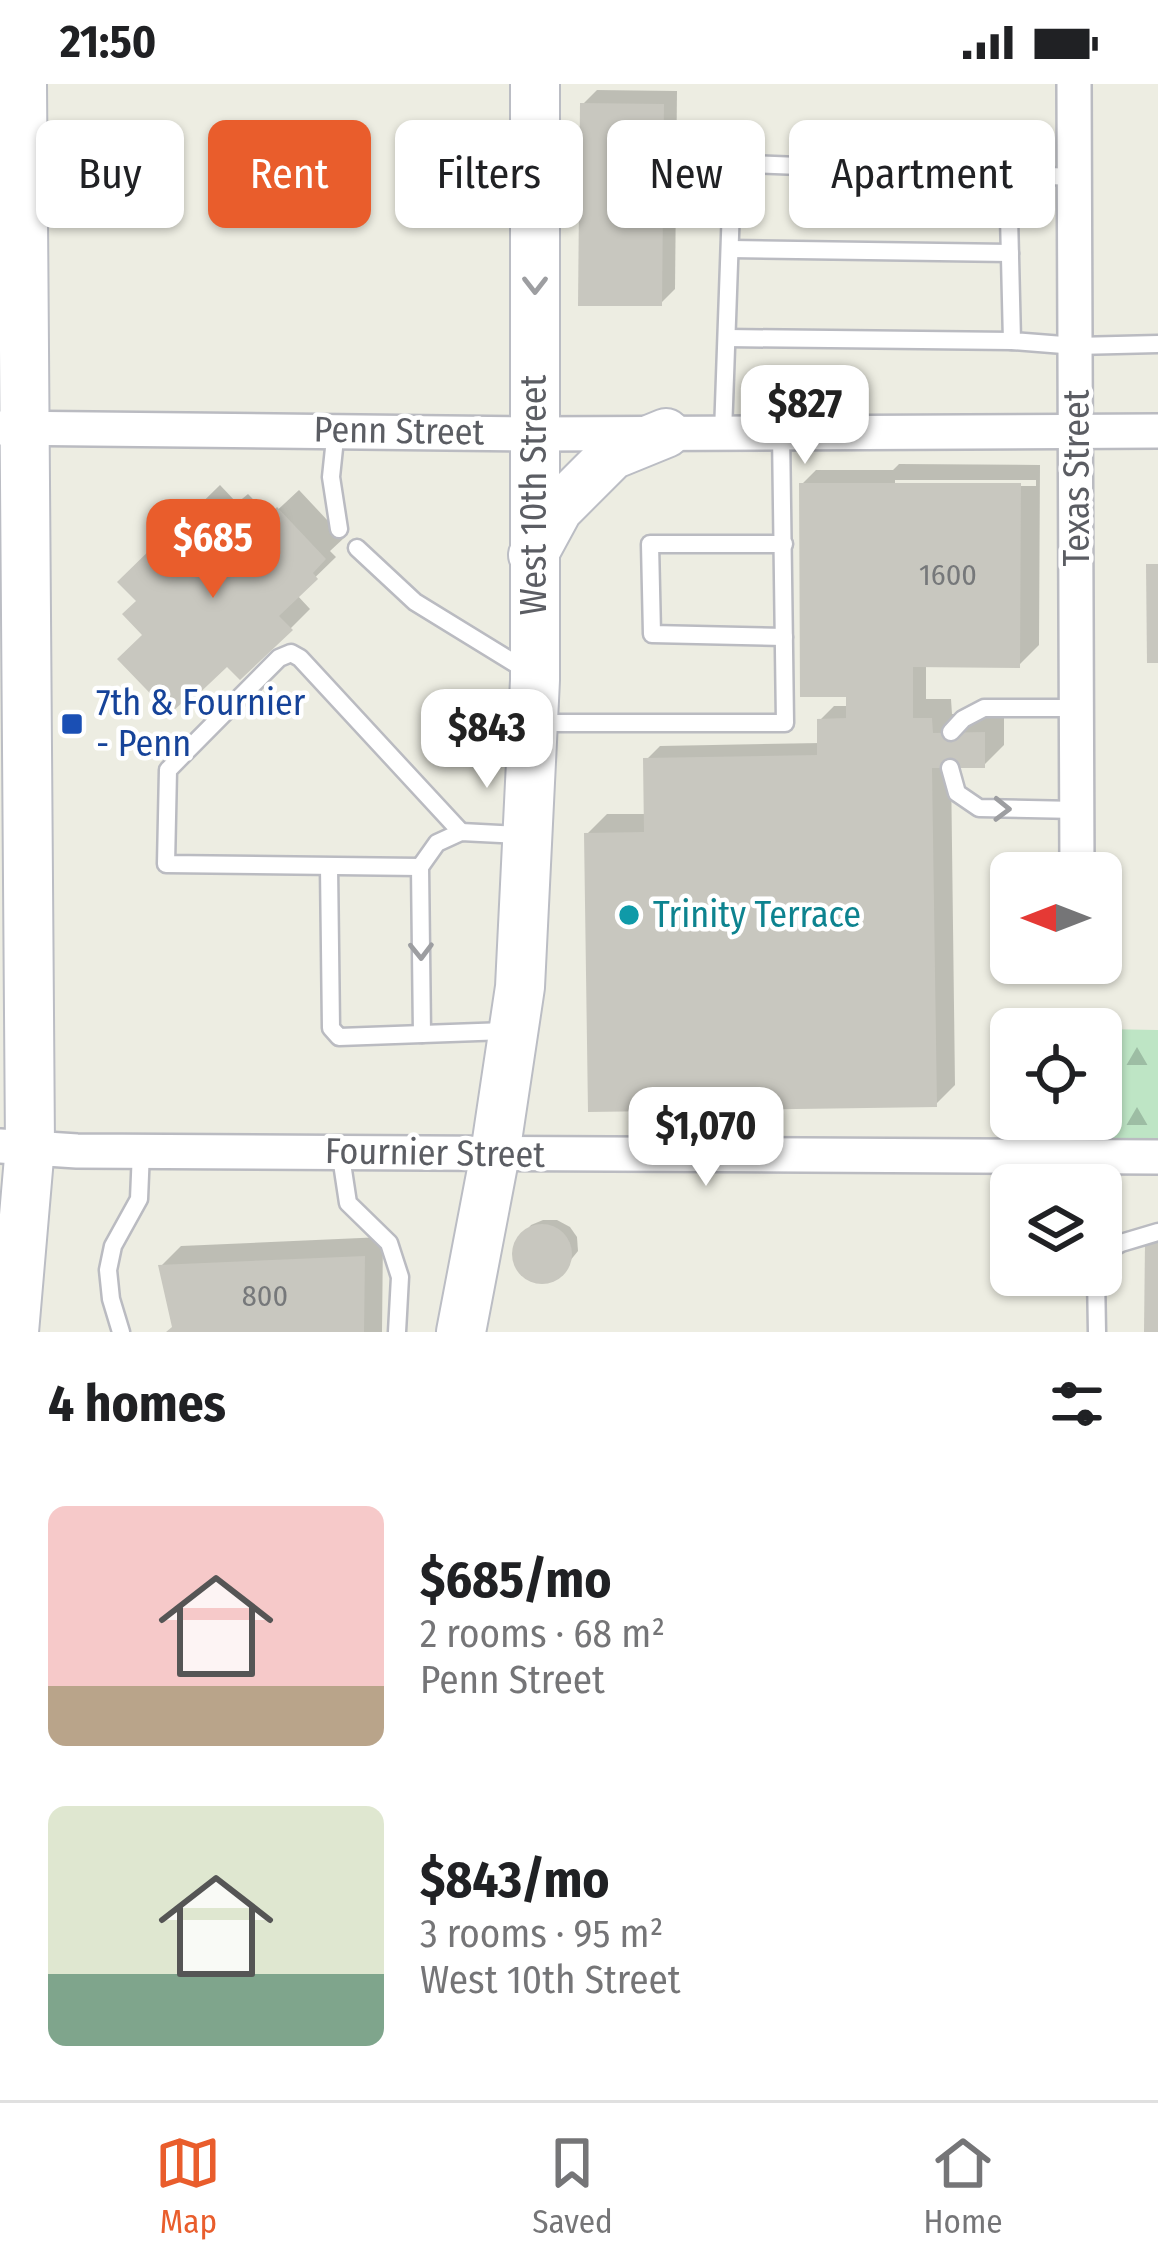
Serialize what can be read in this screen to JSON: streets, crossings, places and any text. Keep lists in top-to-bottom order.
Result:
{
  "streets": {
    "street": [
      "Penn Street",
      "Texas Street",
      "West 10th Street",
      "Fournier Street"
    ]
  },
  "crossings": [
    ["Penn Street", "Texas Street"],
    ["Penn Street", "West 10th Street"],
    ["West 10th Street", "Fournier Street"]
  ],
  "places": {
    "transit": ["7th & Fournier - Penn"],
    "other": ["Trinity Terrace"]
  },
  "house_numbers": ["1600", "800"],
  "north": "left",
  "page": {
    "status": "21:50",
    "chip": [
      "Buy",
      "Rent",
      "Filters",
      "New",
      "Apartment"
    ],
    "price": [
      "$827",
      "$685",
      "$843",
      "$1,070"
    ],
    "heading": "4 homes",
    "list": [
      {
        "name": "$685/mo",
        "note": "2 rooms · 68 m² · Penn Street"
      },
      {
        "name": "$843/mo",
        "note": "3 rooms · 95 m² · West 10th Street"
      }
    ],
    "tabs": ["Map", "Saved", "Home"]
  }
}
